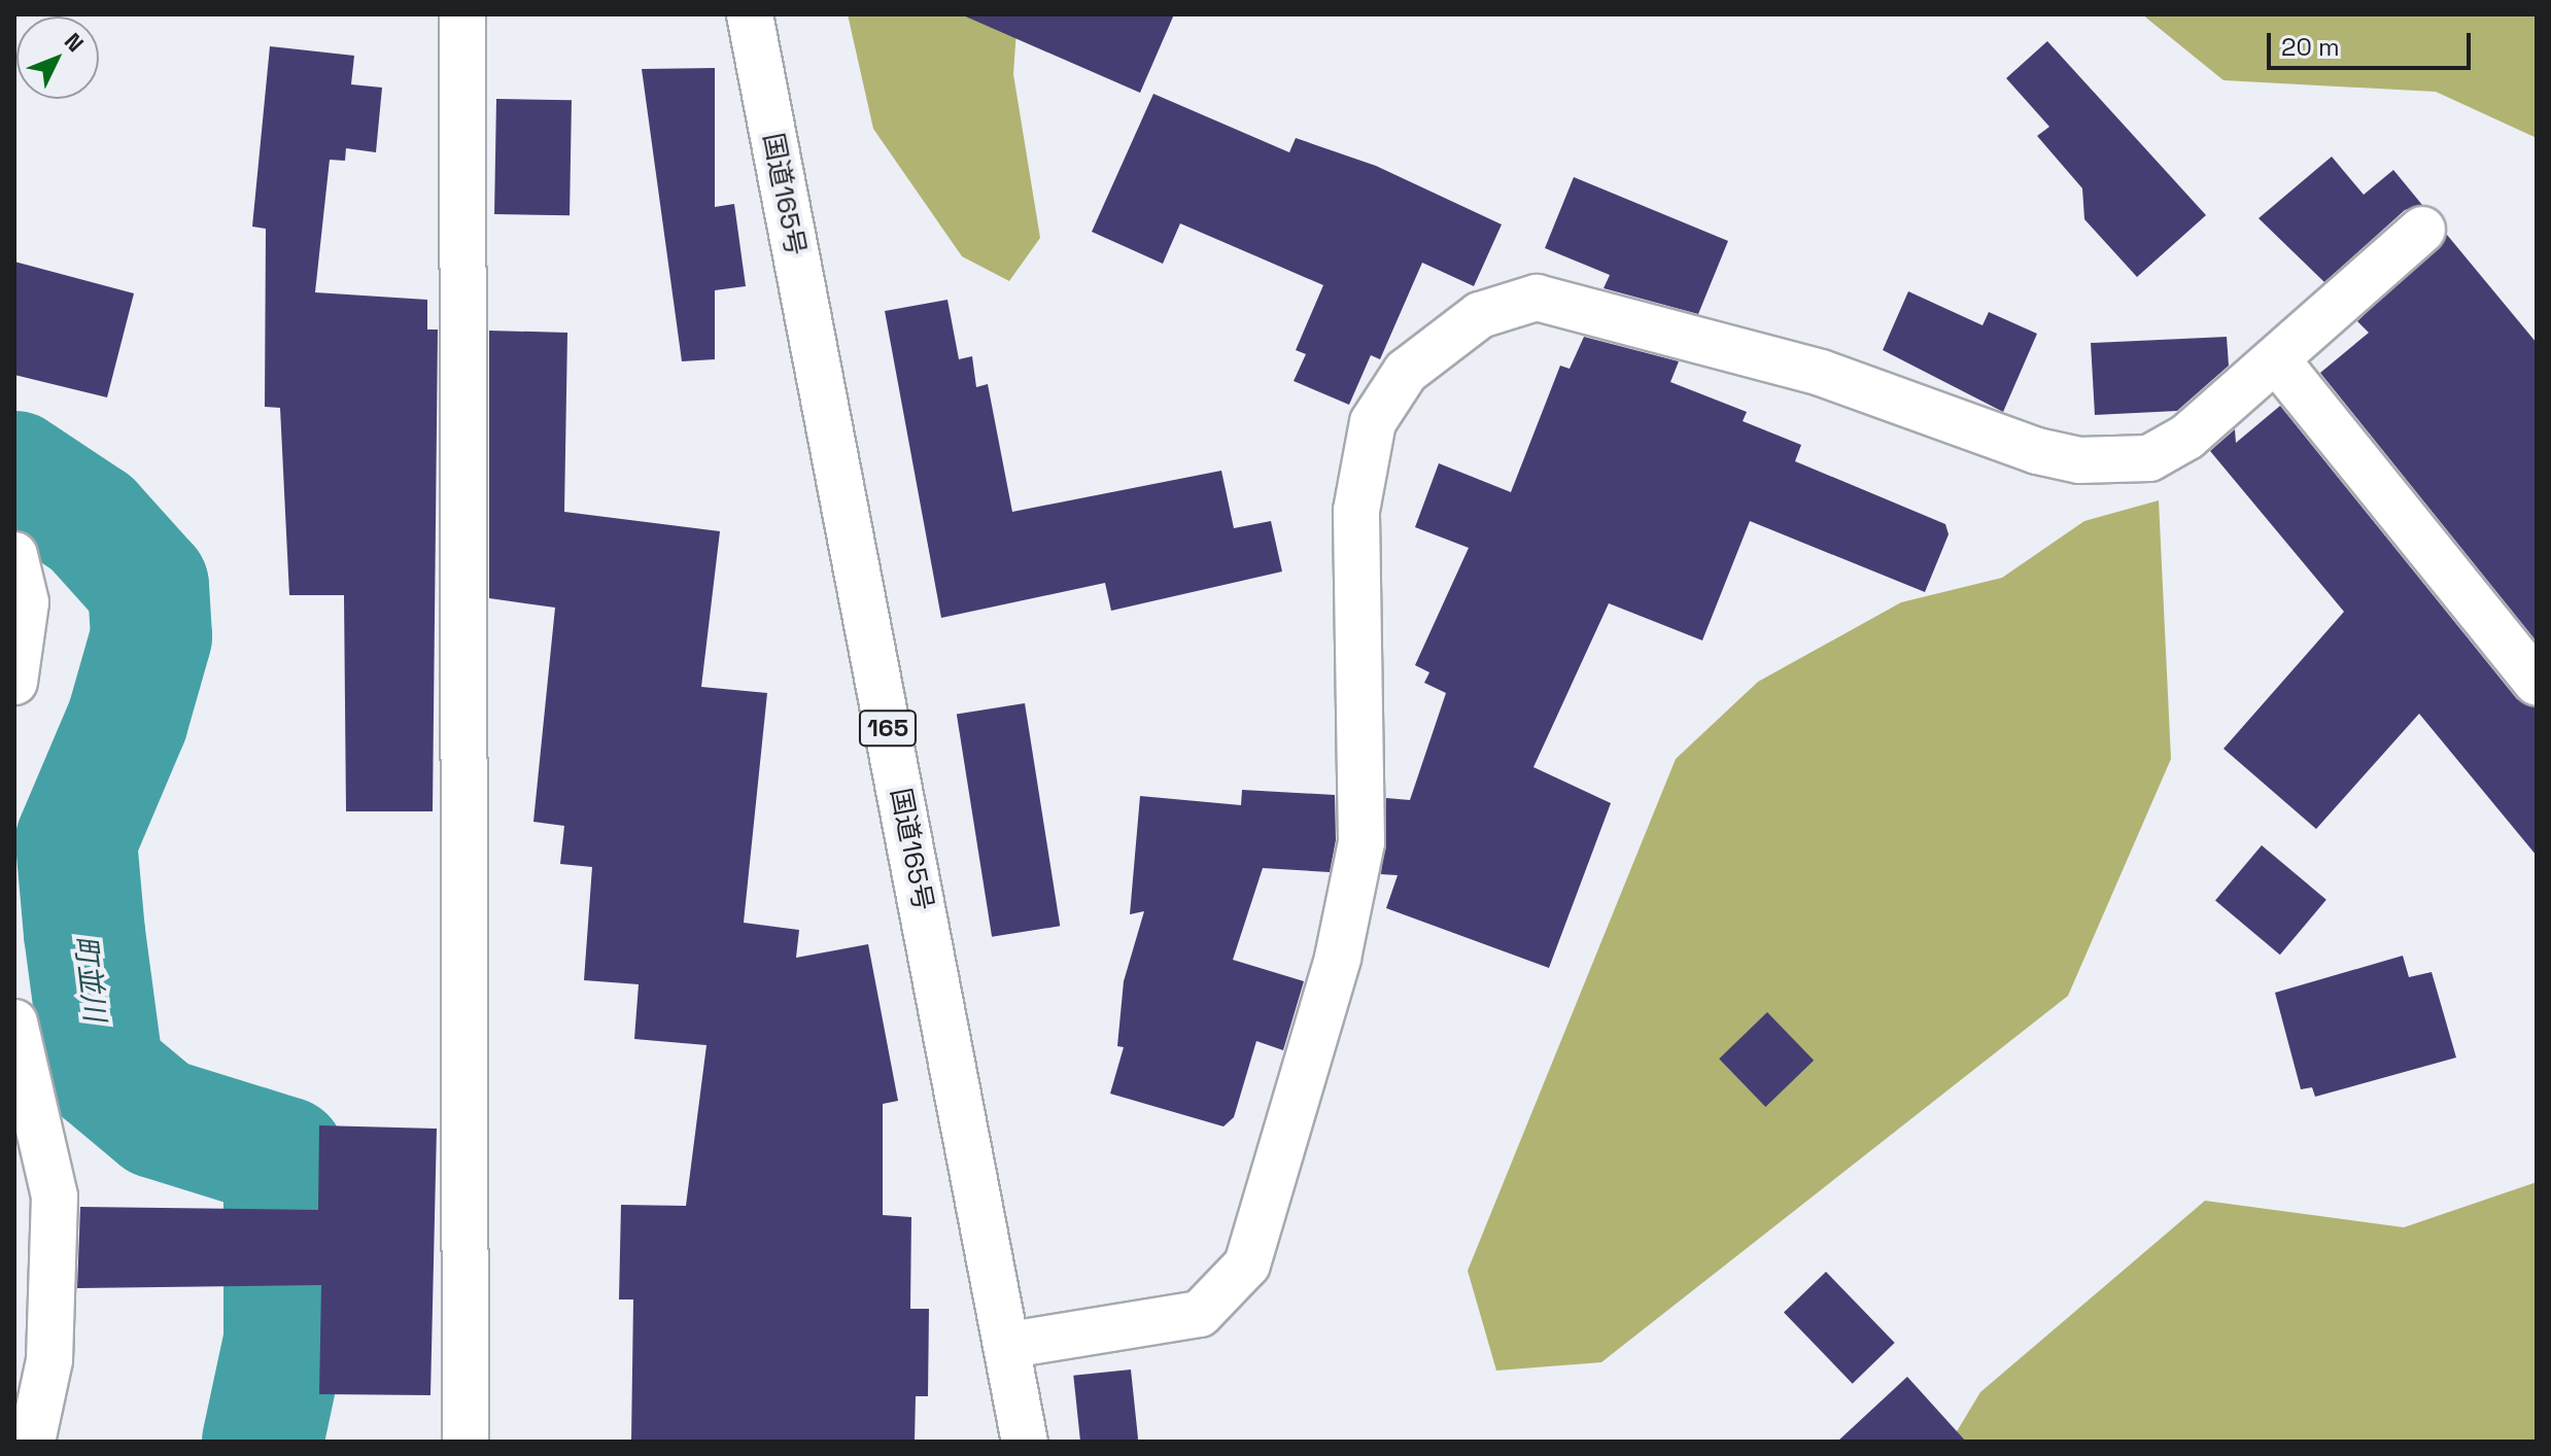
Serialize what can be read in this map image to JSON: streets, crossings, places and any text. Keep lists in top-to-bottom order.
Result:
{
  "streets": {
    "main road": ["国道165号", "165"]
  },
  "water": ["町並川"],
  "scale_bar": "20 m",
  "north": "top right"
}
